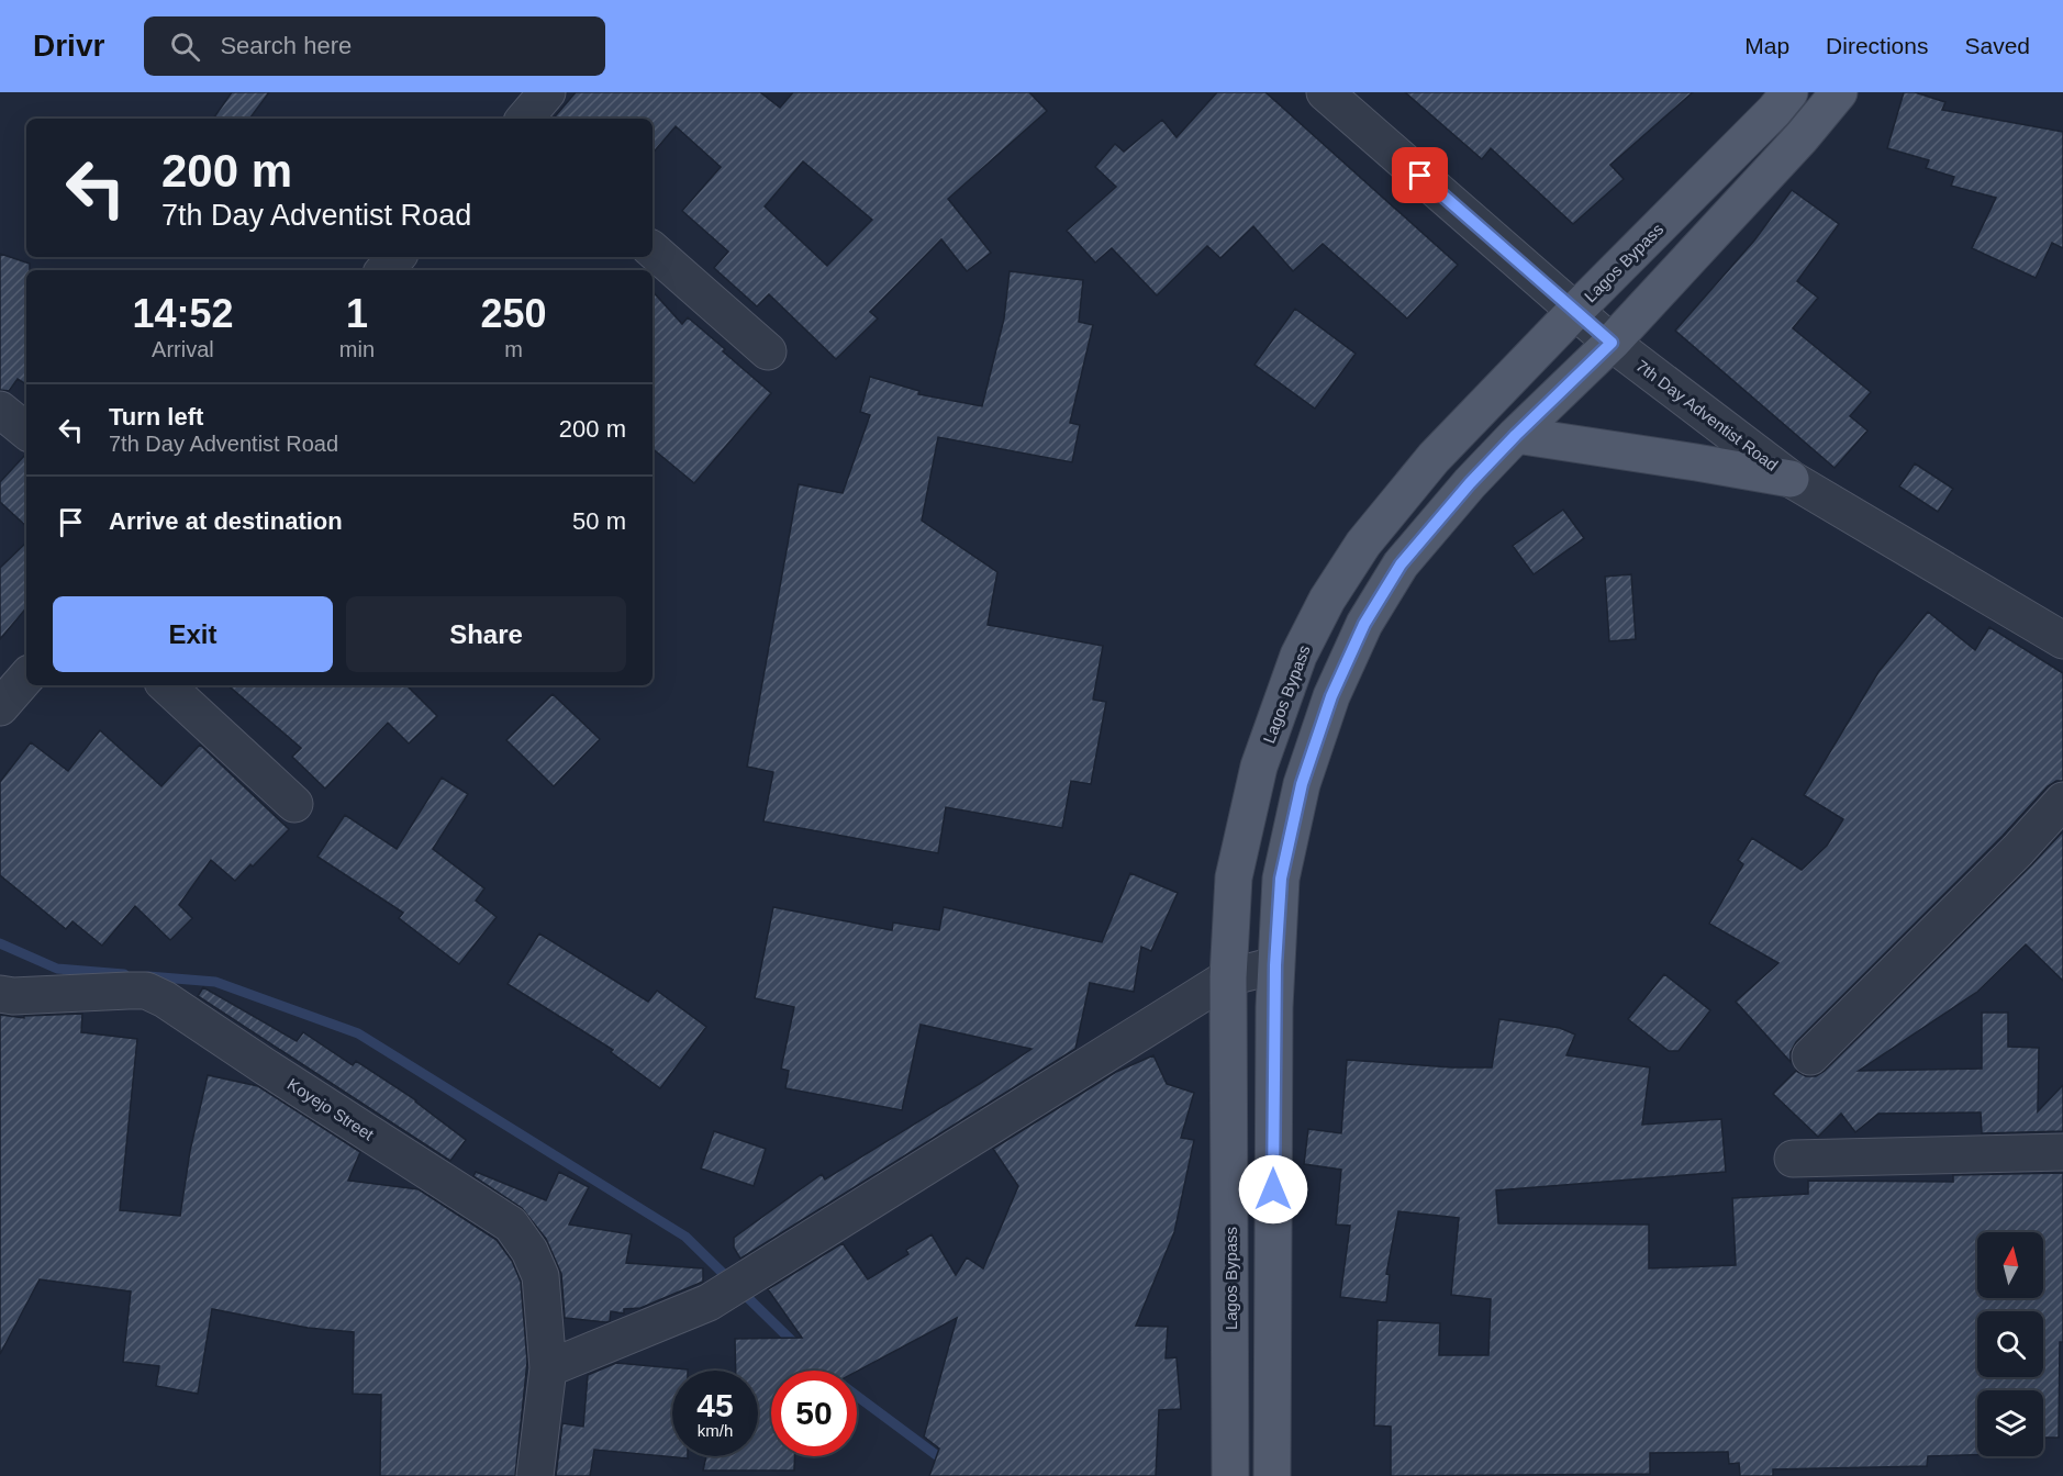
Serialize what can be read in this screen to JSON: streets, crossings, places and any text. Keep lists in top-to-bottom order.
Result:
{
  "streets": {
    "main road": ["Lagos Bypass"],
    "street": ["7th Day Adventist Road", "Koyejo Street"]
  },
  "crossings": [
    ["Lagos Bypass", "7th Day Adventist Road"]
  ],
  "north": "top",
  "page": {
    "header": "Drivr",
    "search": "Search here",
    "nav": ["Map", "Directions", "Saved"],
    "turn": ["200 m", "7th Day Adventist Road"],
    "eta": [
      "14:52",
      "Arrival",
      "1",
      "min",
      "250",
      "m"
    ],
    "list": [
      {
        "name": "Turn left",
        "note": "7th Day Adventist Road",
        "value": "200 m"
      },
      {
        "name": "Arrive at destination",
        "value": "50 m"
      }
    ],
    "buttons": ["Exit", "Share"],
    "speed": "45 km/h",
    "limit": "50"
  }
}
